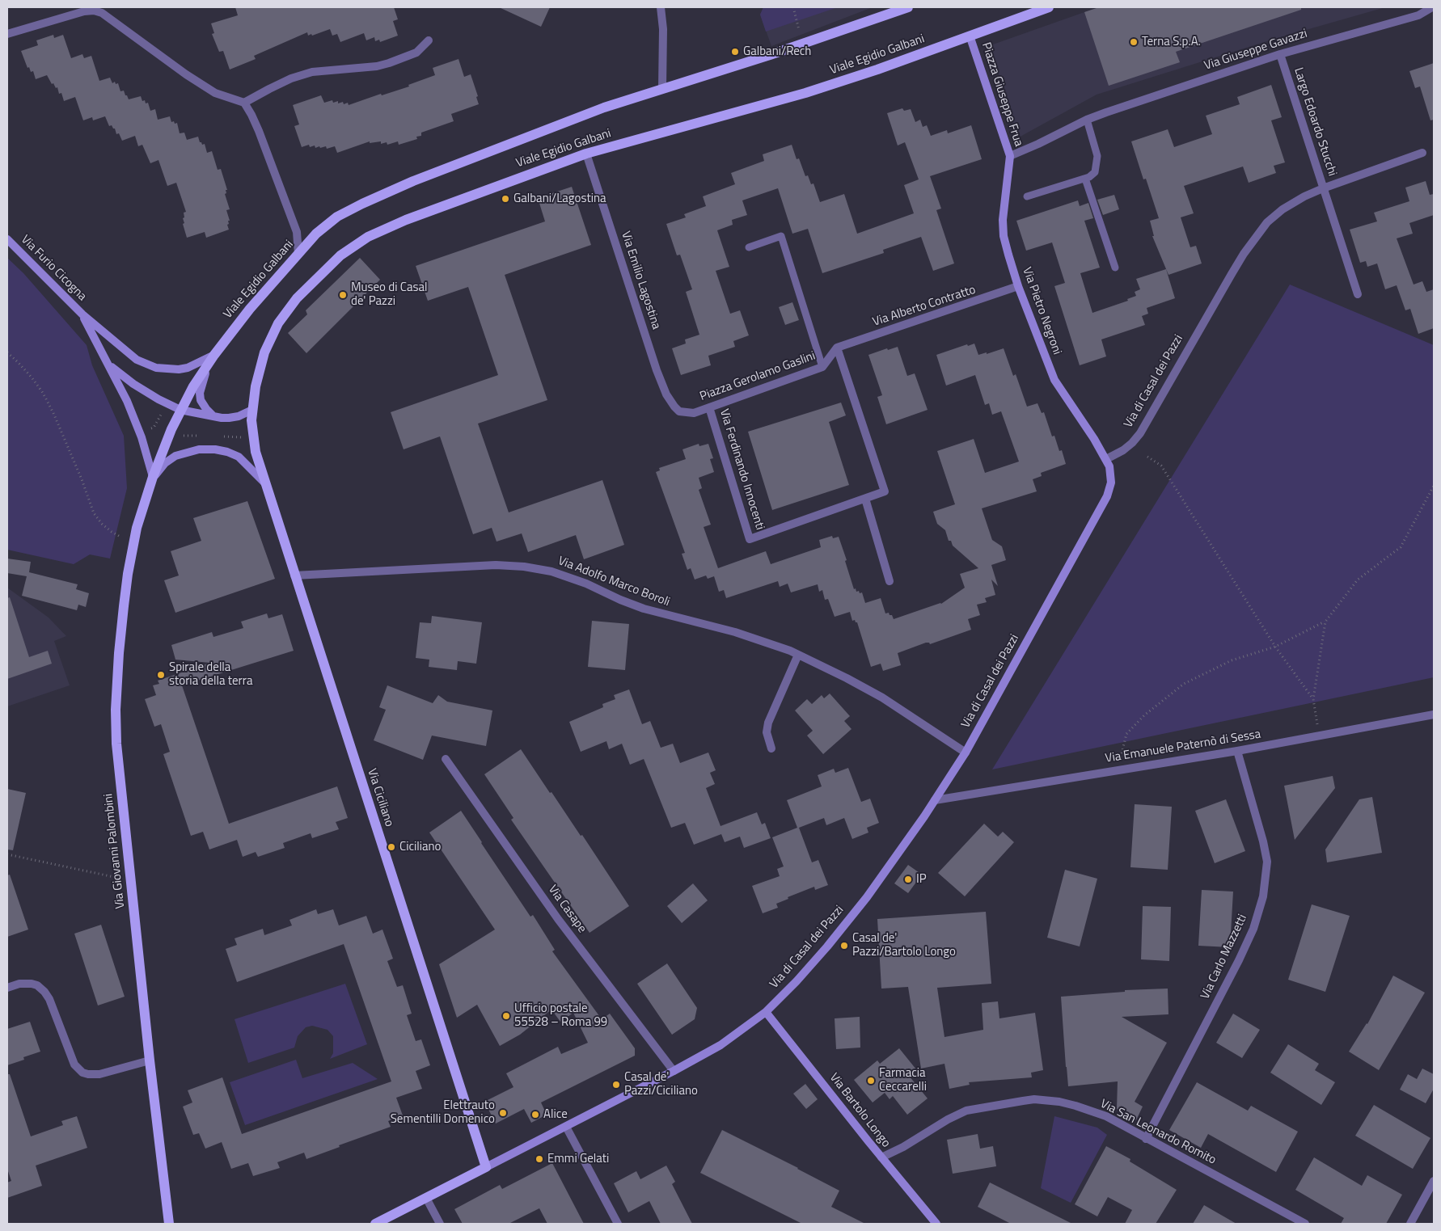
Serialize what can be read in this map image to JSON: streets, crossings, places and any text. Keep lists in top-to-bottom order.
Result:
{
  "streets": {
    "main road": ["Viale Egidio Galbani", "Via Ciciliano", "Via Giovanni Palombini"],
    "street": [
      "Via Giuseppe Gavazzi",
      "Piazza Giuseppe Frua",
      "Largo Edoardo Stucchi",
      "Via Furio Cicogna",
      "Via Emilio Lagostina",
      "Via Alberto Contratto",
      "Via Pietro Negroni",
      "Piazza Gerolamo Gaslini",
      "Via di Casal dei Pazzi",
      "Via Ferdinando Innocenti",
      "Via Adolfo Marco Boroli",
      "Via Emanuele Paternò di Sessa",
      "Via Casape",
      "Via Carlo Mazzetti",
      "Via Bartolo Longo",
      "Via San Leonardo Romito"
    ]
  },
  "crossings": [
    ["Via Giuseppe Gavazzi", "Piazza Giuseppe Frua"],
    ["Via Giuseppe Gavazzi", "Largo Edoardo Stucchi"],
    ["Viale Egidio Galbani", "Piazza Giuseppe Frua"],
    ["Viale Egidio Galbani", "Via Furio Cicogna"],
    ["Viale Egidio Galbani", "Via Emilio Lagostina"],
    ["Viale Egidio Galbani", "Via Ciciliano"],
    ["Viale Egidio Galbani", "Via Giovanni Palombini"],
    ["Piazza Giuseppe Frua", "Via Pietro Negroni"],
    ["Largo Edoardo Stucchi", "Via di Casal dei Pazzi"],
    ["Via Furio Cicogna", "Via Giovanni Palombini"],
    ["Via Emilio Lagostina", "Piazza Gerolamo Gaslini"],
    ["Via Alberto Contratto", "Via Pietro Negroni"],
    ["Via Alberto Contratto", "Piazza Gerolamo Gaslini"],
    ["Via Alberto Contratto", "Via Ferdinando Innocenti"],
    ["Via Pietro Negroni", "Via di Casal dei Pazzi"],
    ["Piazza Gerolamo Gaslini", "Via Ferdinando Innocenti"],
    ["Via di Casal dei Pazzi", "Via Adolfo Marco Boroli"],
    ["Via di Casal dei Pazzi", "Via Emanuele Paternò di Sessa"],
    ["Via di Casal dei Pazzi", "Via Ciciliano"],
    ["Via di Casal dei Pazzi", "Via Casape"],
    ["Via di Casal dei Pazzi", "Via Bartolo Longo"],
    ["Via Adolfo Marco Boroli", "Via Ciciliano"],
    ["Via Emanuele Paternò di Sessa", "Via Carlo Mazzetti"],
    ["Via Carlo Mazzetti", "Via San Leonardo Romito"],
    ["Via Bartolo Longo", "Via San Leonardo Romito"]
  ],
  "places": [
    "Terna S.p.A.",
    "Galbani/Rech",
    "Galbani/Lagostina",
    "Museo di Casal de' Pazzi",
    "Spirale della storia della terra",
    "Ciciliano",
    "IP",
    "Casal de' Pazzi/Bartolo Longo",
    "Ufficio postale 55528 – Roma 99",
    "Farmacia Ceccarelli",
    "Casal de' Pazzi/Ciciliano",
    "Elettrauto Sementilli Domenico",
    "Alice",
    "Emmi Gelati"
  ]
}
